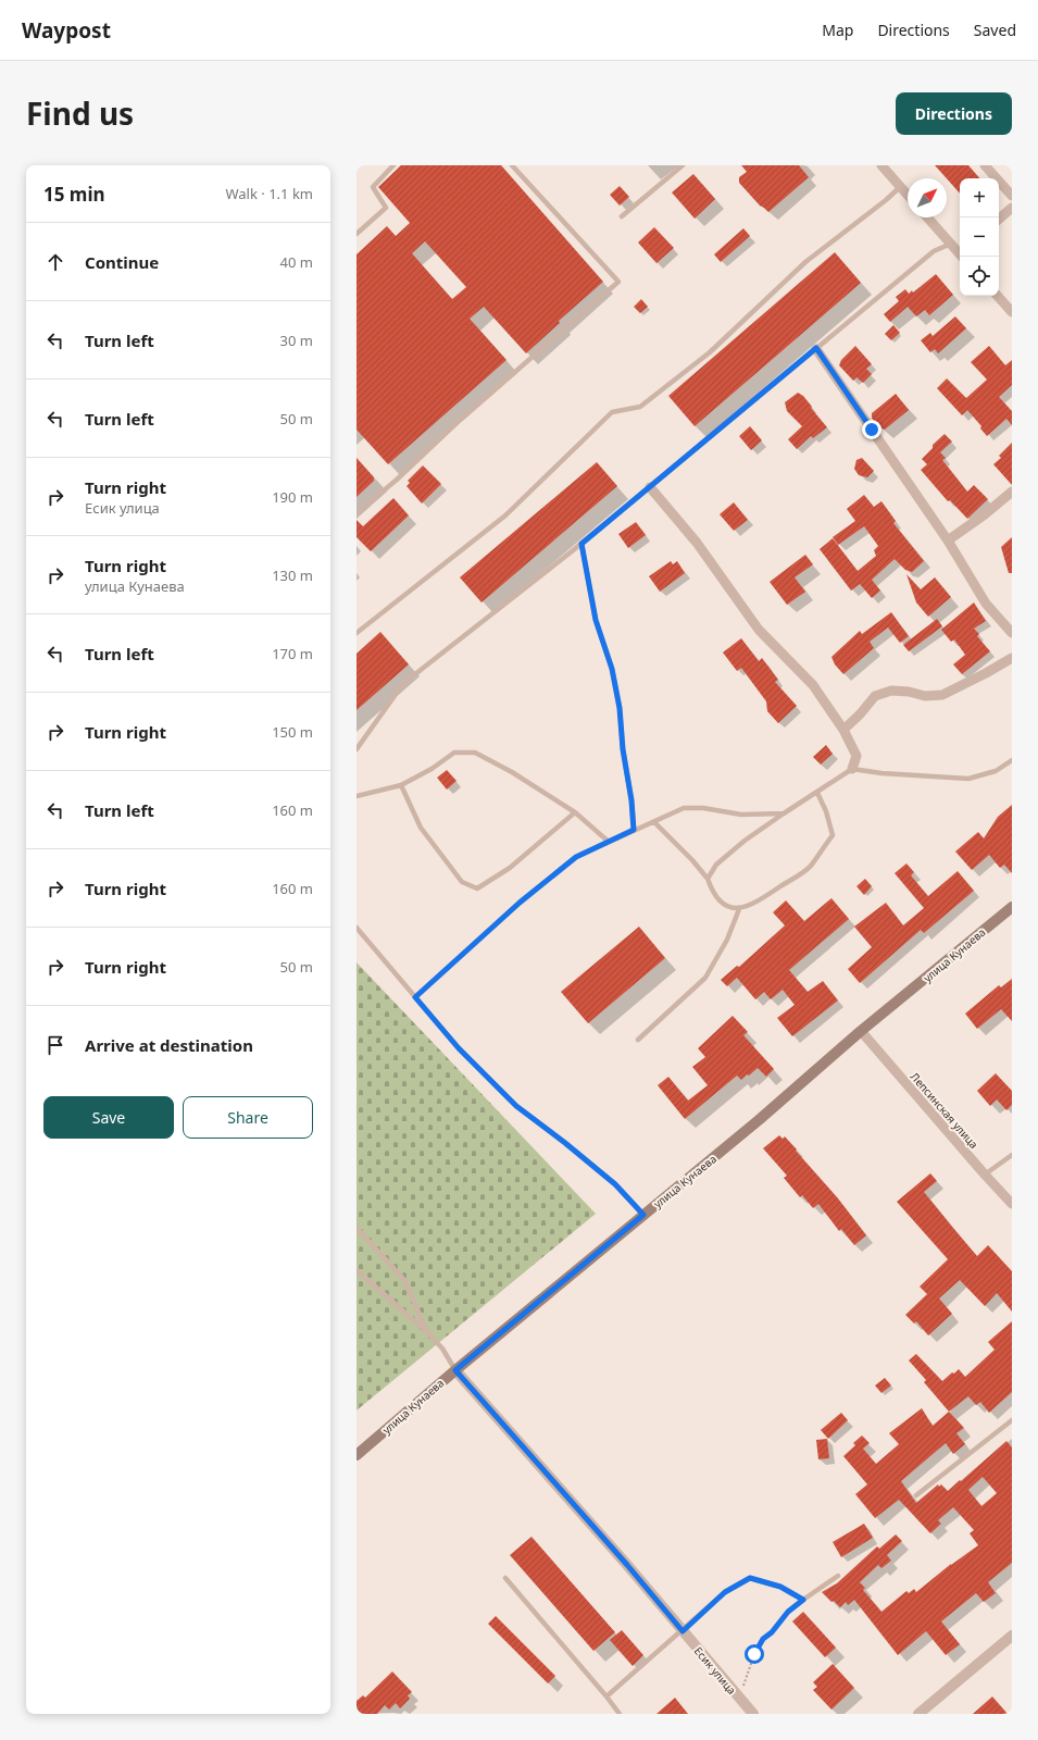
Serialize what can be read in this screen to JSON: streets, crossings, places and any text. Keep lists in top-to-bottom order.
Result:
{
  "streets": {
    "main road": ["улица Кунаева"],
    "street": ["Лепсинская улица", "Есик улица"]
  },
  "crossings": [
    ["улица Кунаева", "Лепсинская улица"],
    ["улица Кунаева", "Есик улица"]
  ],
  "north": "top right",
  "page": {
    "header": "Waypost",
    "nav": ["Map", "Directions", "Saved"],
    "title": "Find us",
    "buttons": [
      "Directions",
      ["Save", "Share"]
    ],
    "heading": ["15 min", "Walk · 1.1 km"],
    "map_buttons": ["+", "−"],
    "list": [
      ["Continue", "40 m"],
      ["Turn left", "30 m"],
      ["Turn left", "50 m"],
      ["Turn right", "Есик улица", "190 m"],
      ["Turn right", "улица Кунаева", "130 m"],
      ["Turn left", "170 m"],
      ["Turn right", "150 m"],
      ["Turn left", "160 m"],
      ["Turn right", "160 m"],
      ["Turn right", "50 m"],
      "Arrive at destination"
    ]
  }
}
